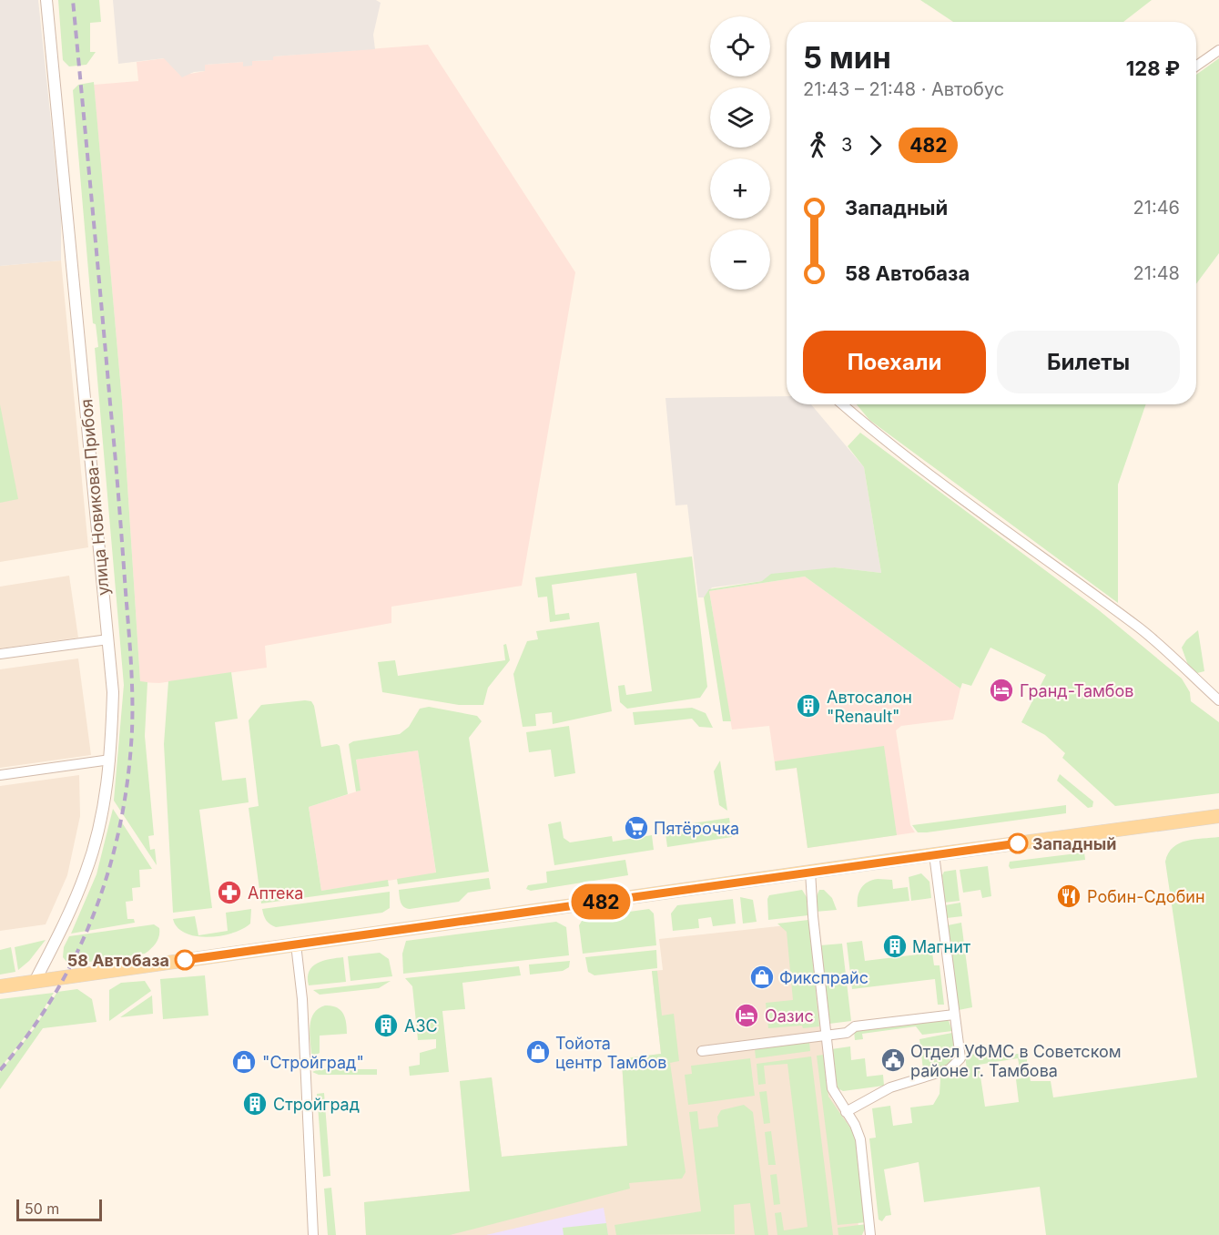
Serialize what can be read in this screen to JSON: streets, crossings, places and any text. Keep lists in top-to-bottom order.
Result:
{
  "streets": {
    "street": ["улица Новикова-Прибоя"]
  },
  "places": {
    "hotel": ["Гранд-Тамбов", "Оазис"],
    "building": [
      "Автосалон \"Renault\"",
      "Магнит",
      "АЗС",
      "Стройград"
    ],
    "supermarket": ["Пятёрочка"],
    "other": ["Западный", "58 Автобаза"],
    "pharmacy": ["Аптека"],
    "restaurant": ["Робин-Сдобин"],
    "shop": ["Фикспрайс", "Тойота центр Тамбов", "\"Стройград\""],
    "public building": ["Отдел УФМС в Советском районе г. Тамбова"]
  },
  "lines": ["bus line 482"],
  "scale_bar": "50 m",
  "page": {
    "on_map": "482",
    "map_buttons": ["+", "−"],
    "heading": ["5 мин", "21:43 – 21:48 · Автобус", "128 ₽"],
    "legs": ["3", "482"],
    "list": [
      {
        "name": "Западный",
        "value": "21:46"
      },
      {
        "name": "58 Автобаза",
        "value": "21:48"
      }
    ],
    "buttons": ["Поехали", "Билеты"],
    "scale": "50 m"
  }
}
